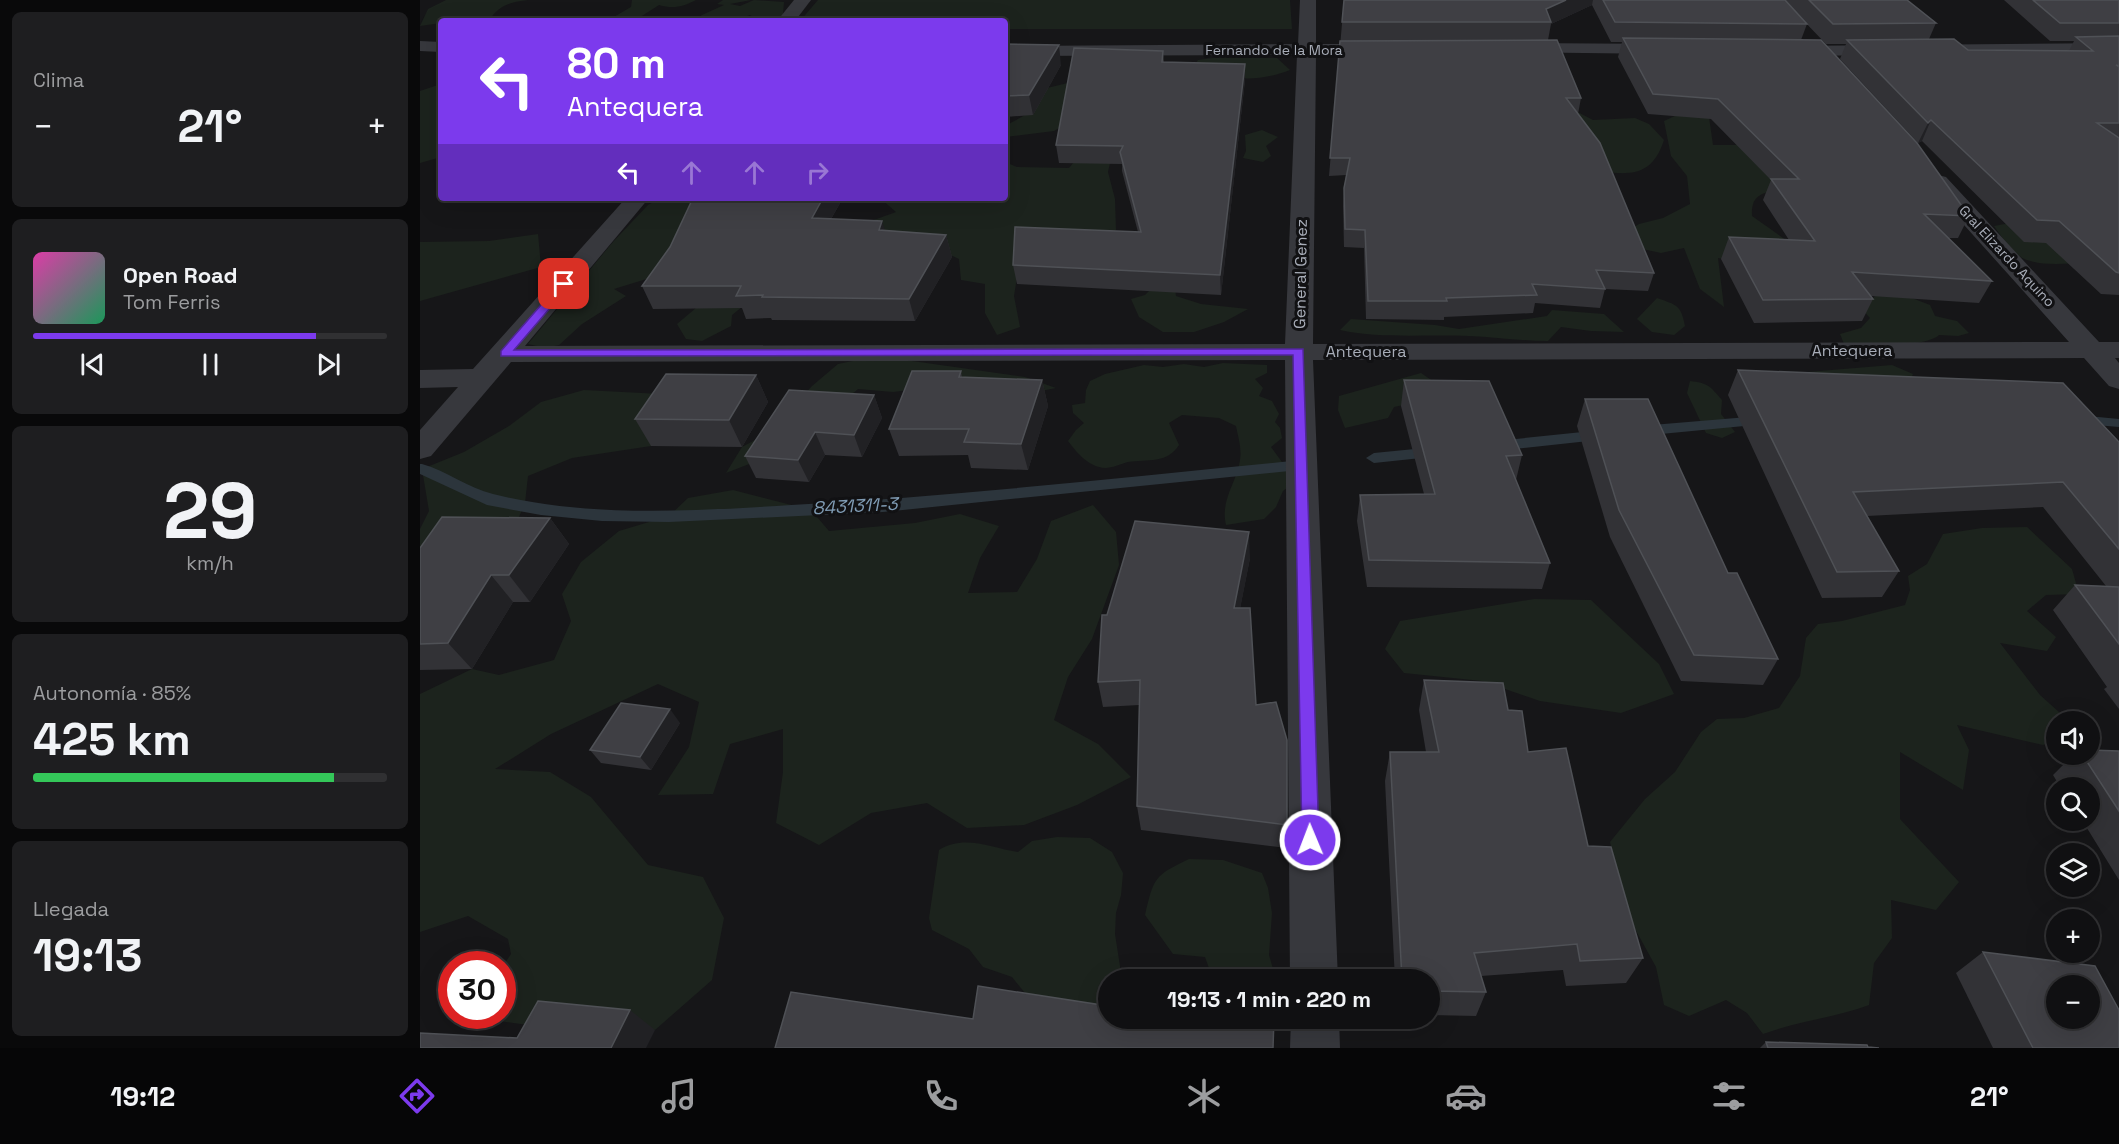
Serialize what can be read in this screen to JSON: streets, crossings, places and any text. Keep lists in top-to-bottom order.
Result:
{
  "streets": {
    "street": [
      "Fernando de la Mora",
      "Gral Elizardo Aquino",
      "General Genez",
      "Antequera"
    ]
  },
  "crossings": [
    ["Fernando de la Mora", "General Genez"],
    ["Gral Elizardo Aquino", "Antequera"],
    ["General Genez", "Antequera"]
  ],
  "water": ["8431311-3"],
  "page": {
    "tile": [
      "Clima",
      ["29", "km/h"],
      ["Autonomía · 85%", "425 km"],
      ["Llegada", "19:13"]
    ],
    "turn": ["80 m", "Antequera"],
    "heat": ["−", "21°", "+"],
    "song": ["Open Road", "Tom Ferris"],
    "map_buttons": ["+", "−"],
    "limit": "30",
    "trip": "19:13 · 1 min · 220 m",
    "tabs": ["19:12", "21°"]
  }
}
